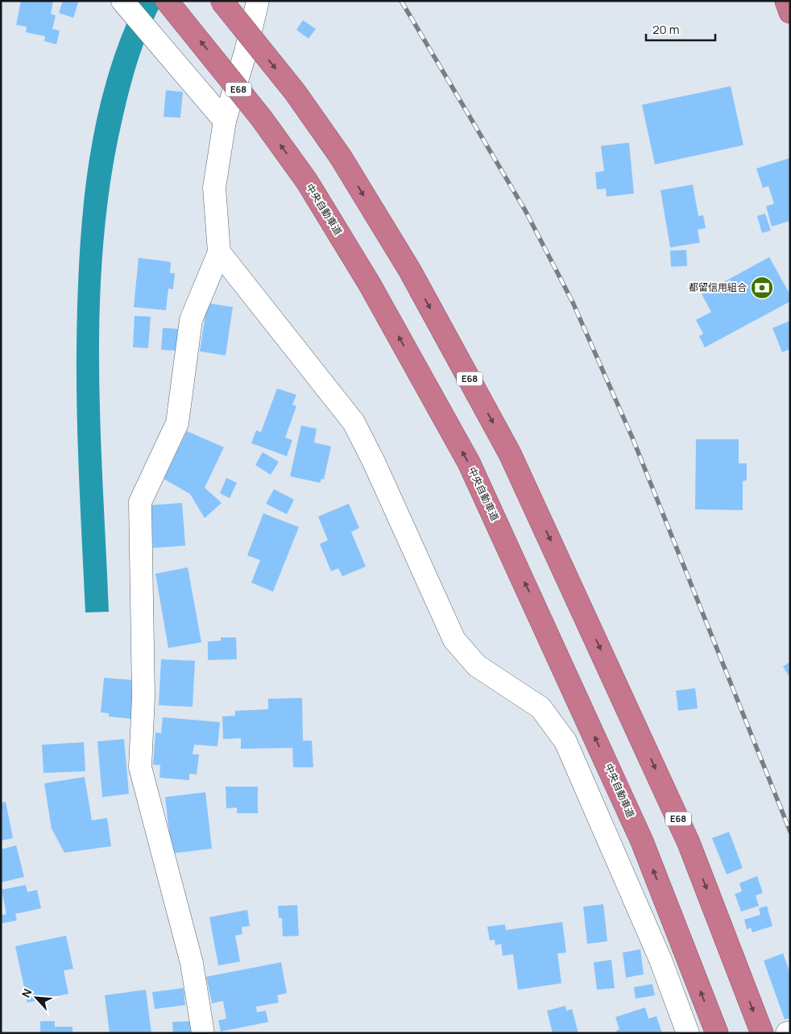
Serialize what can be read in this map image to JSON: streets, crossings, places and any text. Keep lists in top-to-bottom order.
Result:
{
  "streets": {
    "highway": ["E68", "中央自動車道"]
  },
  "places": {
    "bank": ["都留信用組合"]
  },
  "scale_bar": "20 m",
  "north": "top left"
}
